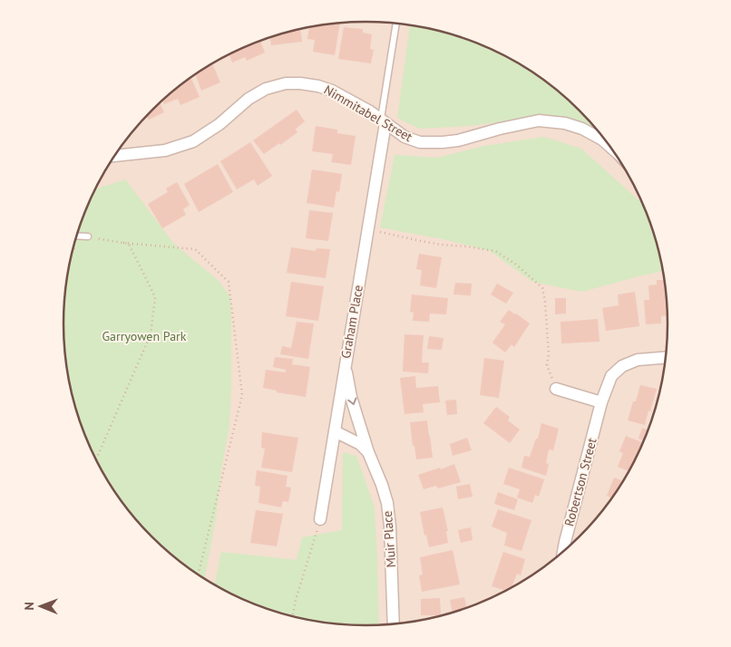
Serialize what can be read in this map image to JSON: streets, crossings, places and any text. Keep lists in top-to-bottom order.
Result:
{
  "streets": {
    "street": [
      "Nimmitabel Street",
      "Graham Place",
      "Robertson Street",
      "Muir Place"
    ]
  },
  "crossings": [
    ["Nimmitabel Street", "Graham Place"],
    ["Graham Place", "Muir Place"]
  ],
  "one_way": ["Muir Place"],
  "parks": ["Garryowen Park"],
  "north": "left"
}
